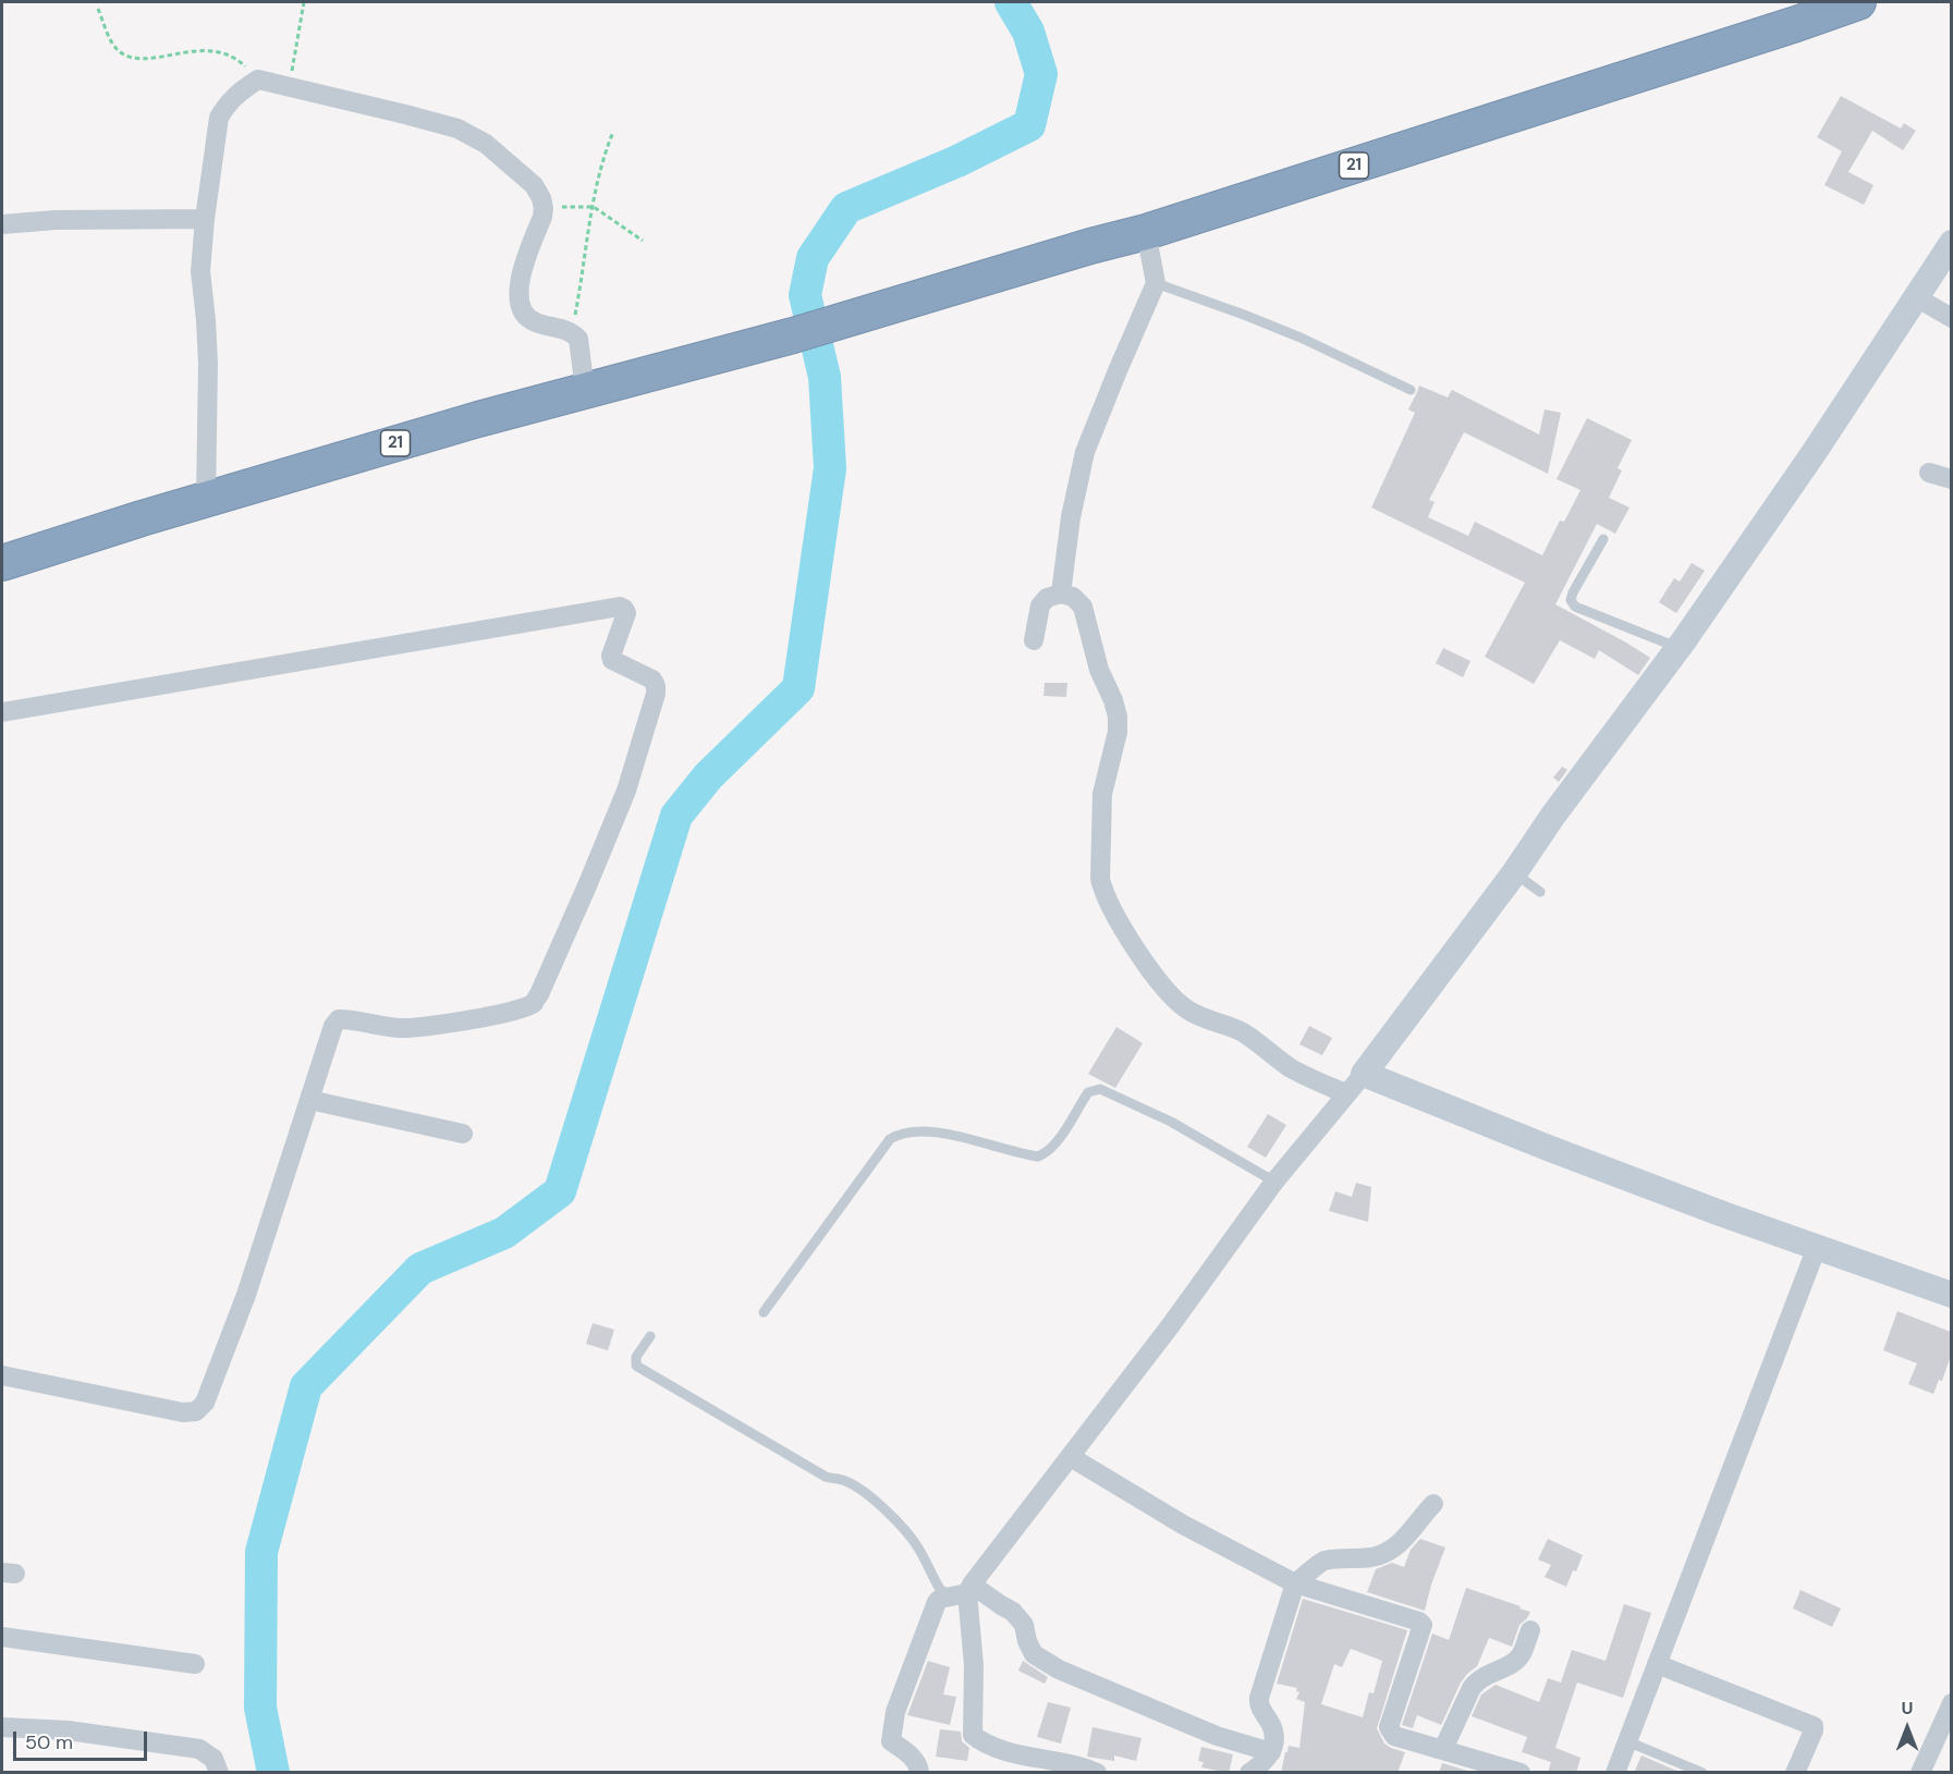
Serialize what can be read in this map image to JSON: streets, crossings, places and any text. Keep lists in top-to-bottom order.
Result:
{
  "streets": {
    "highway": ["21"]
  },
  "scale_bar": "50 m",
  "north": "top"
}
